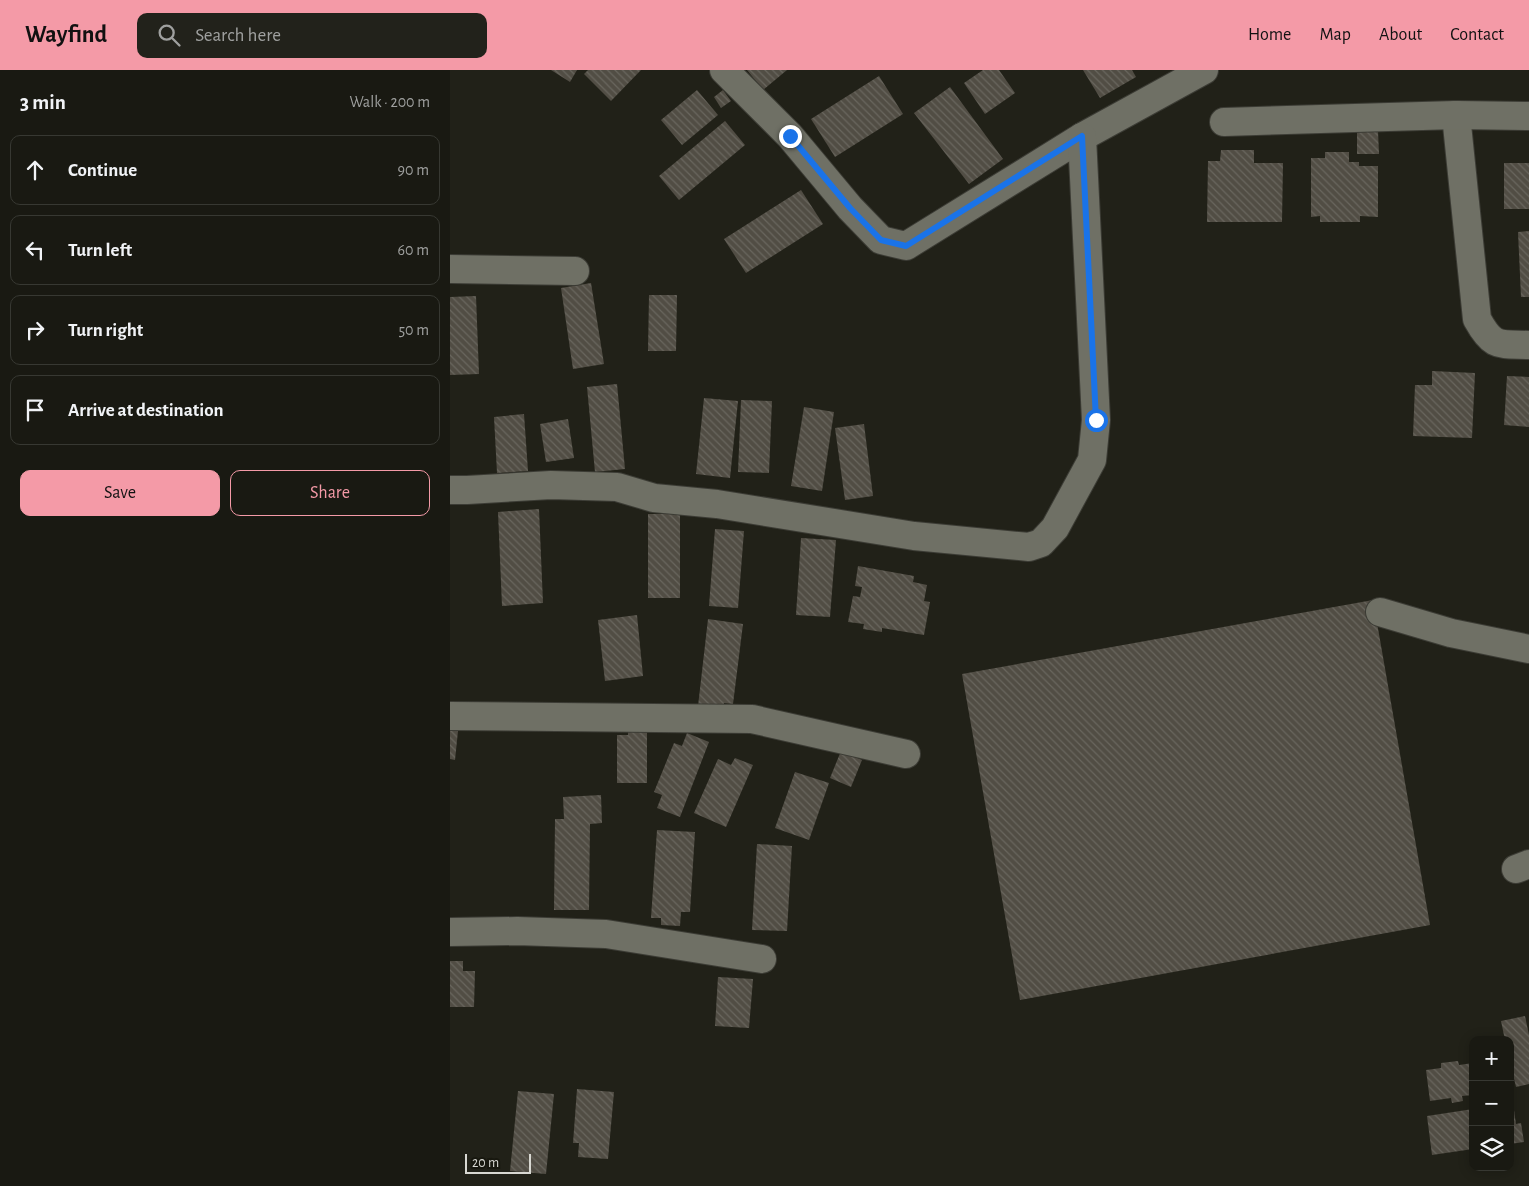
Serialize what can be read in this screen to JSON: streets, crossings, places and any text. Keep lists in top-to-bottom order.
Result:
{
  "scale_bar": "20 m",
  "page": {
    "header": "Wayfind",
    "search": "Search here",
    "nav": [
      "Home",
      "Map",
      "About",
      "Contact"
    ],
    "heading": ["3 min", "Walk · 200 m"],
    "list": [
      ["Continue", "90 m"],
      ["Turn left", "60 m"],
      ["Turn right", "50 m"],
      "Arrive at destination"
    ],
    "buttons": ["Save", "Share"],
    "map_buttons": ["+", "−"],
    "scale": "20 m"
  }
}
